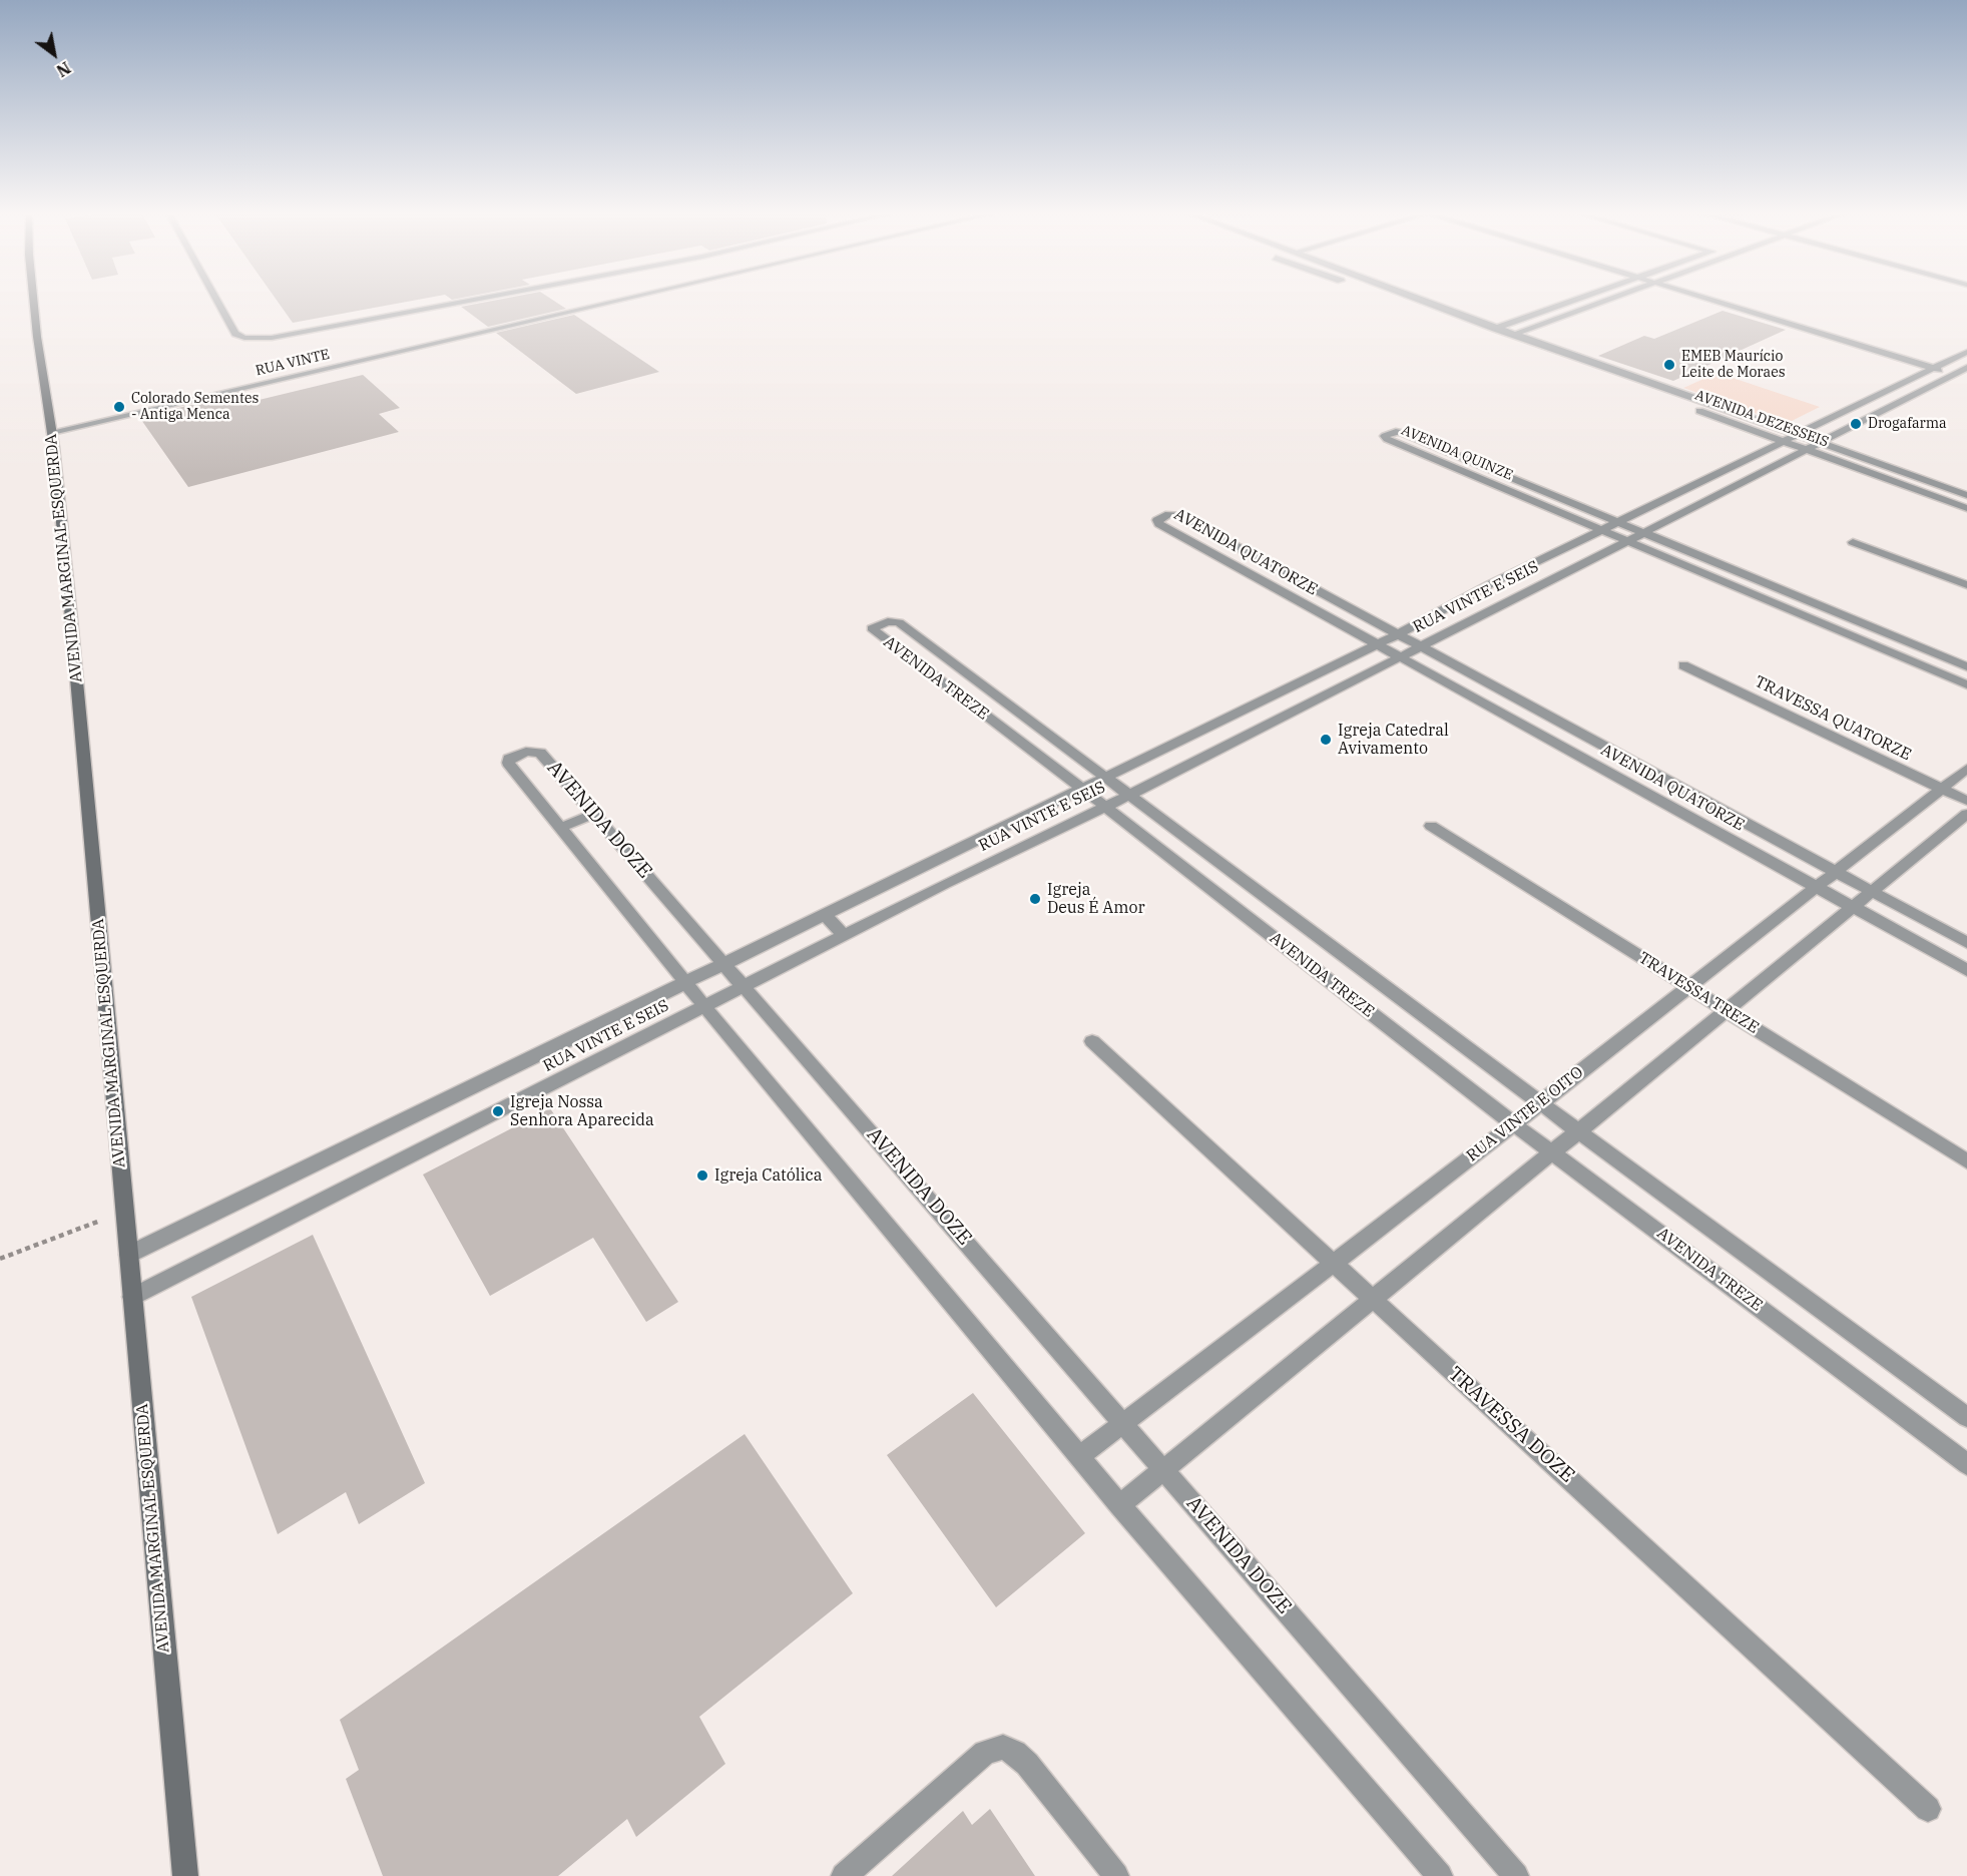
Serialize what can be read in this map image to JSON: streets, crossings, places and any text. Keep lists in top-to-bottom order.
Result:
{
  "streets": {
    "main road": ["AVENIDA MARGINAL ESQUERDA"],
    "street": [
      "RUA VINTE",
      "AVENIDA DEZESSEIS",
      "AVENIDA QUINZE",
      "AVENIDA QUATORZE",
      "RUA VINTE E SEIS",
      "AVENIDA TREZE",
      "TRAVESSA QUATORZE",
      "AVENIDA DOZE",
      "TRAVESSA TREZE",
      "RUA VINTE E OITO",
      "TRAVESSA DOZE"
    ]
  },
  "crossings": [
    ["RUA VINTE", "AVENIDA MARGINAL ESQUERDA"],
    ["AVENIDA DEZESSEIS", "RUA VINTE E SEIS"],
    ["AVENIDA QUINZE", "RUA VINTE E SEIS"],
    ["AVENIDA QUATORZE", "RUA VINTE E SEIS"],
    ["AVENIDA QUATORZE", "RUA VINTE E OITO"],
    ["AVENIDA MARGINAL ESQUERDA", "RUA VINTE E SEIS"],
    ["RUA VINTE E SEIS", "AVENIDA TREZE"],
    ["RUA VINTE E SEIS", "AVENIDA DOZE"],
    ["AVENIDA TREZE", "RUA VINTE E OITO"],
    ["TRAVESSA QUATORZE", "RUA VINTE E OITO"],
    ["AVENIDA DOZE", "RUA VINTE E OITO"],
    ["TRAVESSA TREZE", "RUA VINTE E OITO"],
    ["RUA VINTE E OITO", "TRAVESSA DOZE"]
  ],
  "places": [
    "EMEB Maurício Leite de Moraes",
    "Colorado Sementes - Antiga Menca",
    "Drogafarma",
    "Igreja Catedral Avivamento",
    "Igreja Deus É Amor",
    "Igreja Nossa Senhora Aparecida",
    "Igreja Católica"
  ],
  "north": "bottom right"
}
